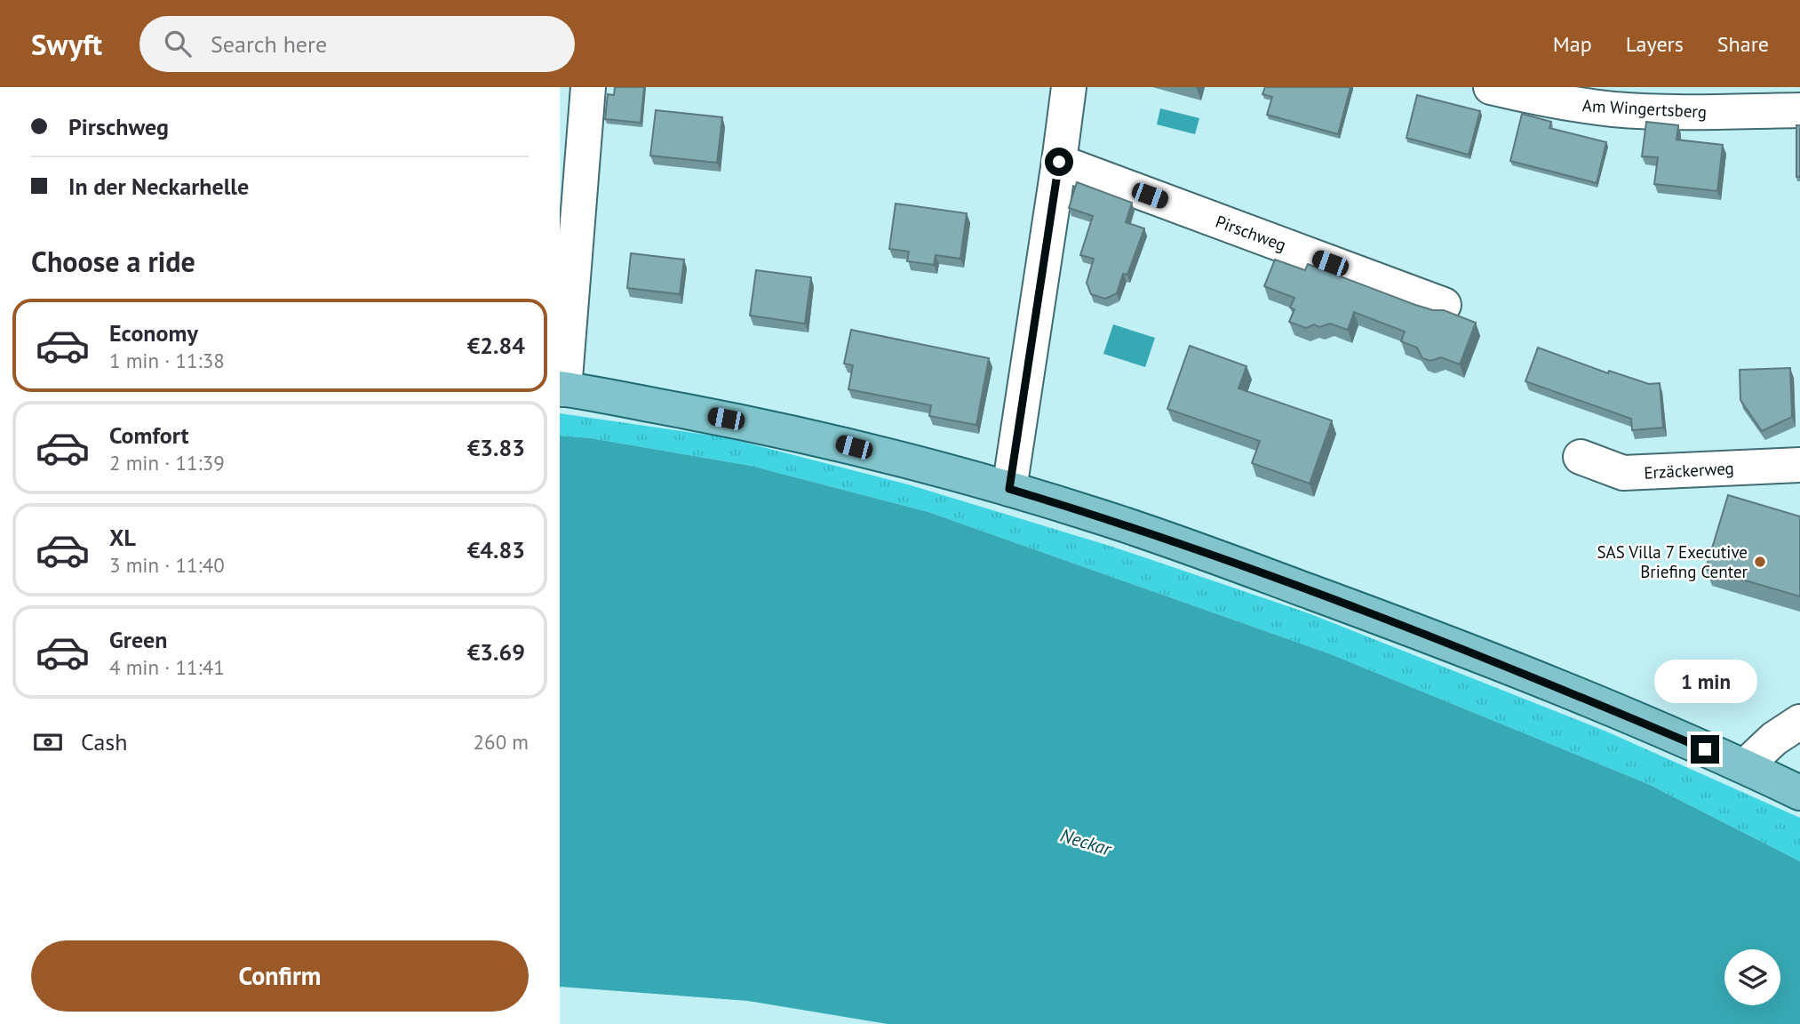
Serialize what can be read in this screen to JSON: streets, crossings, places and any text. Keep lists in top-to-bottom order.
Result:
{
  "streets": {
    "street": ["Am Wingertsberg", "Pirschweg", "Erzäckerweg"]
  },
  "water": ["Neckar"],
  "places": ["SAS Villa 7 Executive Briefing Center"],
  "page": {
    "header": "Swyft",
    "search": "Search here",
    "nav": ["Map", "Layers", "Share"],
    "banner": ["Pirschweg", "In der Neckarhelle"],
    "heading": "Choose a ride",
    "list": [
      {
        "name": "Economy",
        "note": "1 min · 11:38",
        "value": "€2.84"
      },
      {
        "name": "Comfort",
        "note": "2 min · 11:39",
        "value": "€3.83"
      },
      {
        "name": "XL",
        "note": "3 min · 11:40",
        "value": "€4.83"
      },
      {
        "name": "Green",
        "note": "4 min · 11:41",
        "value": "€3.69"
      }
    ],
    "bubble": "1 min",
    "pay": ["Cash", "260 m"],
    "buttons": "Confirm"
  }
}
